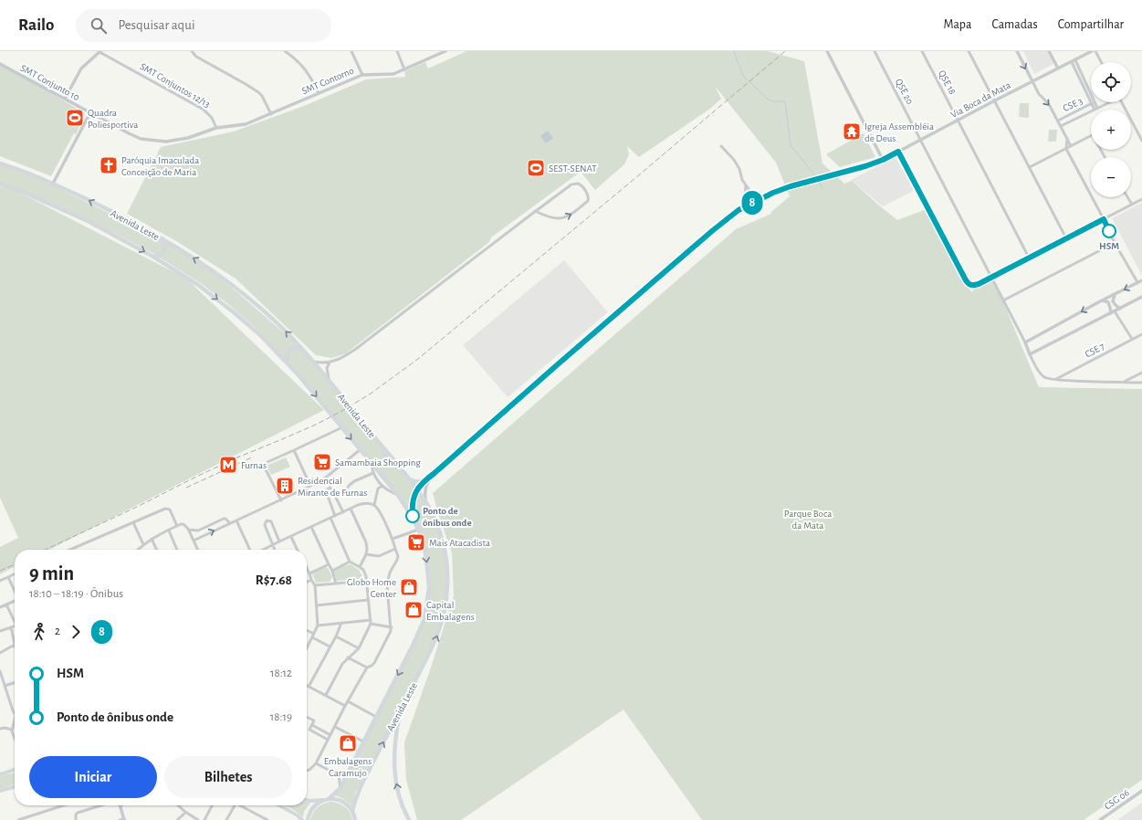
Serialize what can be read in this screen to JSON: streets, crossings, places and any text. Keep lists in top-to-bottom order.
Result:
{
  "streets": {
    "main road": ["Avenida Leste"],
    "street": [
      "SMT Contorno",
      "SMT Conjunto 10",
      "QSE 18",
      "SMT Conjuntos 12/13",
      "QSE 20",
      "Via Boca da Mata",
      "CSE 3",
      "CSE 7",
      "CSG 06"
    ]
  },
  "crossings": [
    ["SMT Contorno", "SMT Conjunto 10"],
    ["SMT Contorno", "SMT Conjuntos 12/13"],
    ["SMT Conjunto 10", "SMT Conjuntos 12/13"],
    ["QSE 18", "Via Boca da Mata"],
    ["QSE 20", "Via Boca da Mata"],
    ["Via Boca da Mata", "Avenida Leste"]
  ],
  "parks": ["Parque Boca da Mata"],
  "places": {
    "sports": ["Quadra Poliesportiva", "SEST-SENAT"],
    "temple": ["Igreja Assembléia de Deus"],
    "church": ["Paróquia Imaculada Conceição de Maria"],
    "other": ["HSM", "Ponto de ônibus onde"],
    "supermarket": ["Samambaia Shopping", "Mais Atacadista"],
    "metro station": ["Furnas"],
    "building": ["Residencial Mirante de Furnas"],
    "shop": ["Globo Home Center", "Capital Embalagens", "Embalagens Caramujo"]
  },
  "lines": ["bus line 8"],
  "page": {
    "header": "Railo",
    "search": "Pesquisar aqui",
    "nav": ["Mapa", "Camadas", "Compartilhar"],
    "on_map": "8",
    "map_buttons": ["+", "−"],
    "heading": ["9 min", "18:10 – 18:19 · Ônibus", "R$7.68"],
    "legs": ["2", "8"],
    "list": [
      {
        "name": "HSM",
        "value": "18:12"
      },
      {
        "name": "Ponto de ônibus onde",
        "value": "18:19"
      }
    ],
    "buttons": ["Iniciar", "Bilhetes"]
  }
}
